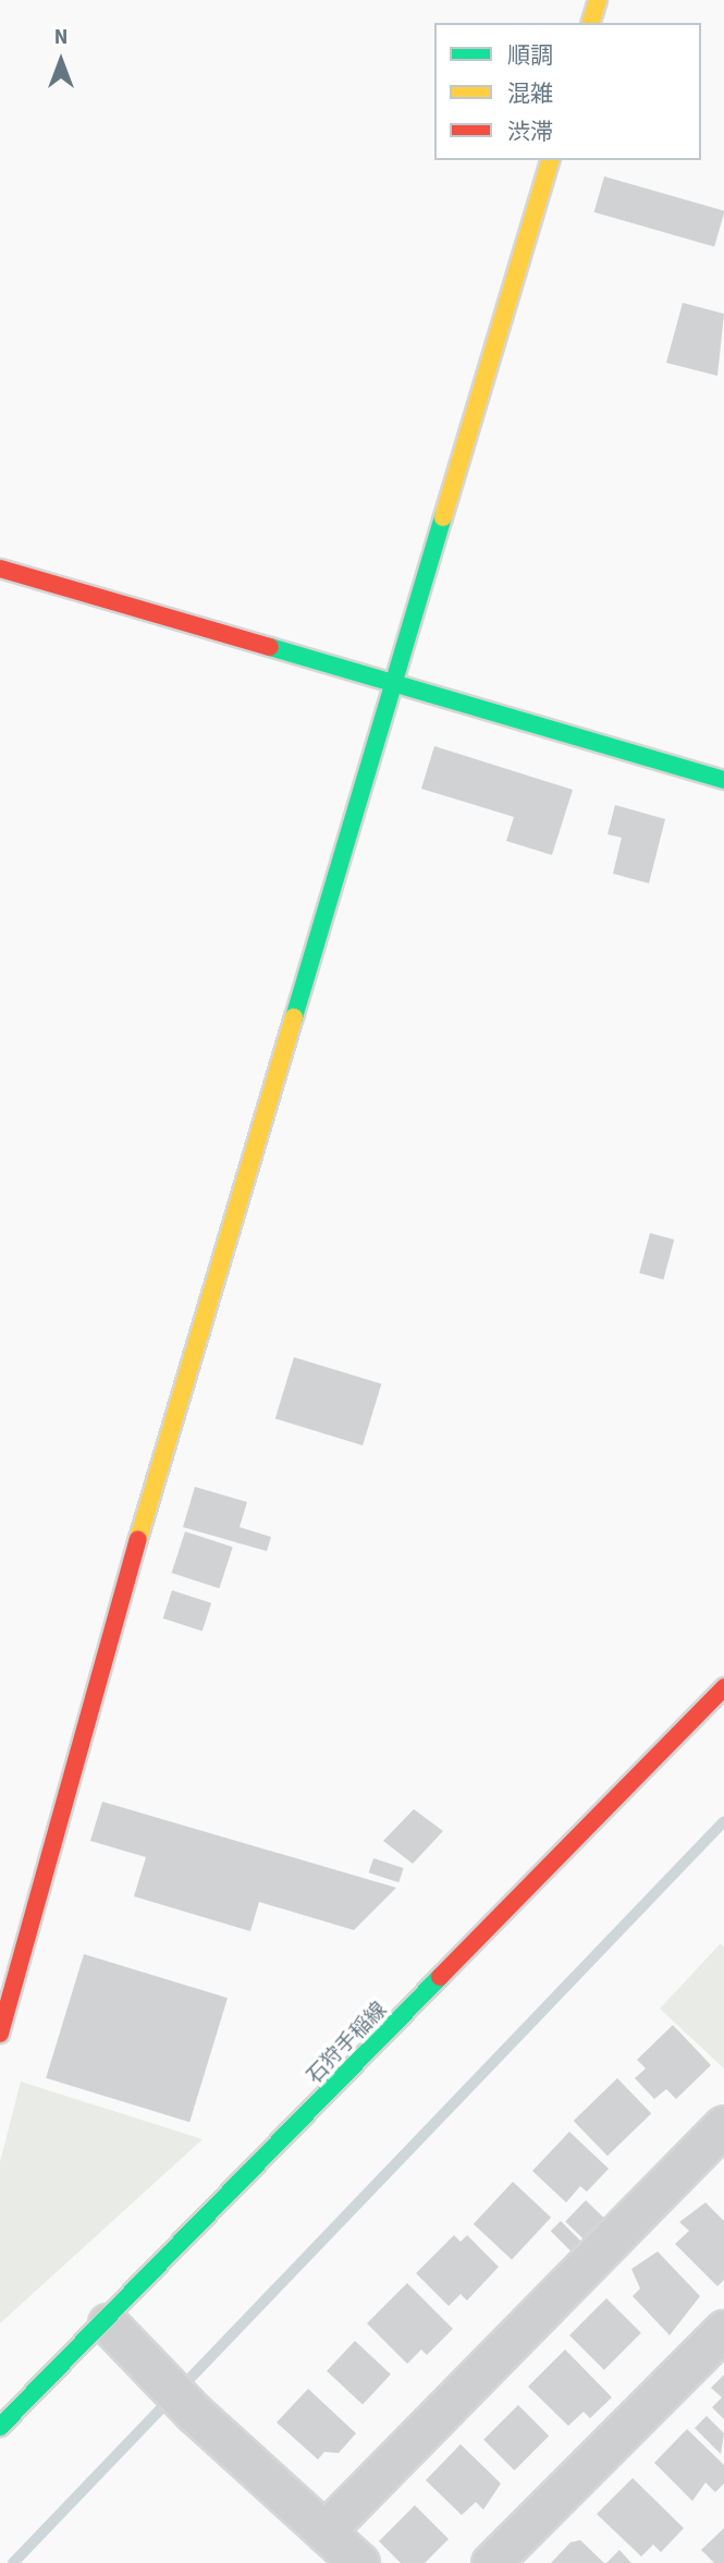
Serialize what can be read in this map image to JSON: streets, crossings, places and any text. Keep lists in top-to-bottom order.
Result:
{
  "streets": {
    "street": ["石狩手稲線"]
  },
  "legend": ["順調", "混雑", "渋滞"],
  "north": "top"
}
